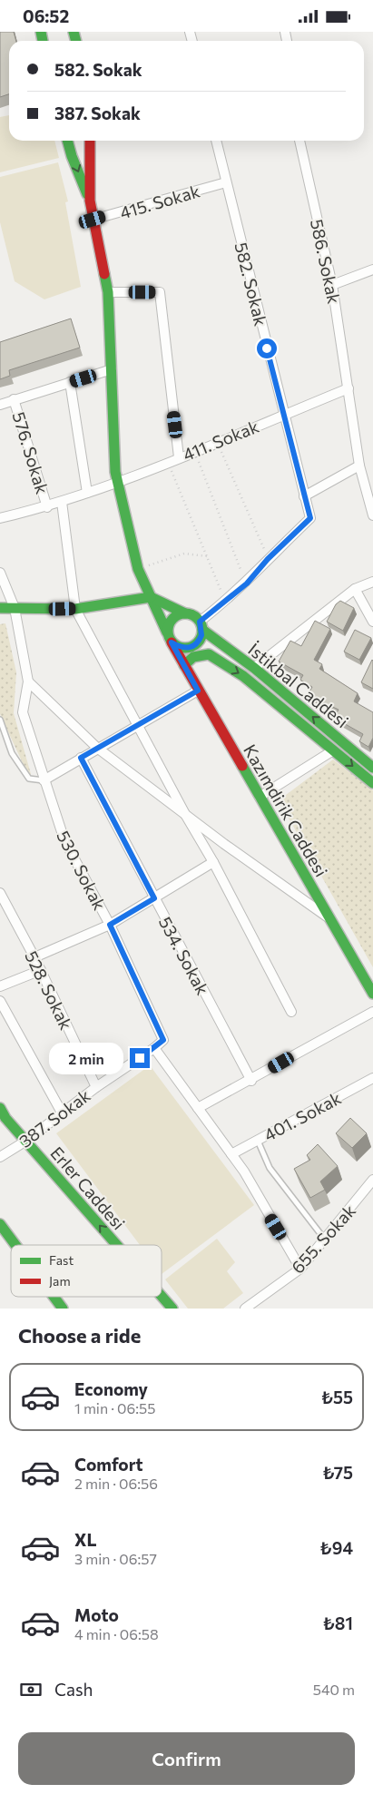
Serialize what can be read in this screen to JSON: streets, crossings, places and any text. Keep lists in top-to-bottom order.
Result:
{
  "streets": {
    "main road": ["İstikbal Caddesi", "Kazımdirik Caddesi", "Erler Caddesi"],
    "street": [
      "415. Sokak",
      "586. Sokak",
      "582. Sokak",
      "411. Sokak",
      "576. Sokak",
      "530. Sokak",
      "534. Sokak",
      "528. Sokak",
      "401. Sokak",
      "387. Sokak",
      "655. Sokak"
    ]
  },
  "crossings": [
    ["415. Sokak", "582. Sokak"],
    ["586. Sokak", "411. Sokak"],
    ["582. Sokak", "411. Sokak"],
    ["411. Sokak", "576. Sokak"],
    ["İstikbal Caddesi", "Kazımdirik Caddesi"],
    ["530. Sokak", "387. Sokak"],
    ["528. Sokak", "387. Sokak"],
    ["387. Sokak", "Erler Caddesi"]
  ],
  "one_way": ["Erler Caddesi"],
  "legend": ["Fast", "Jam"],
  "page": {
    "status": "06:52",
    "banner": ["582. Sokak", "387. Sokak"],
    "bubble": "2 min",
    "heading": "Choose a ride",
    "list": [
      {
        "name": "Economy",
        "note": "1 min · 06:55",
        "value": "₺55"
      },
      {
        "name": "Comfort",
        "note": "2 min · 06:56",
        "value": "₺75"
      },
      {
        "name": "XL",
        "note": "3 min · 06:57",
        "value": "₺94"
      },
      {
        "name": "Moto",
        "note": "4 min · 06:58",
        "value": "₺81"
      }
    ],
    "pay": ["Cash", "540 m"],
    "buttons": "Confirm"
  }
}
